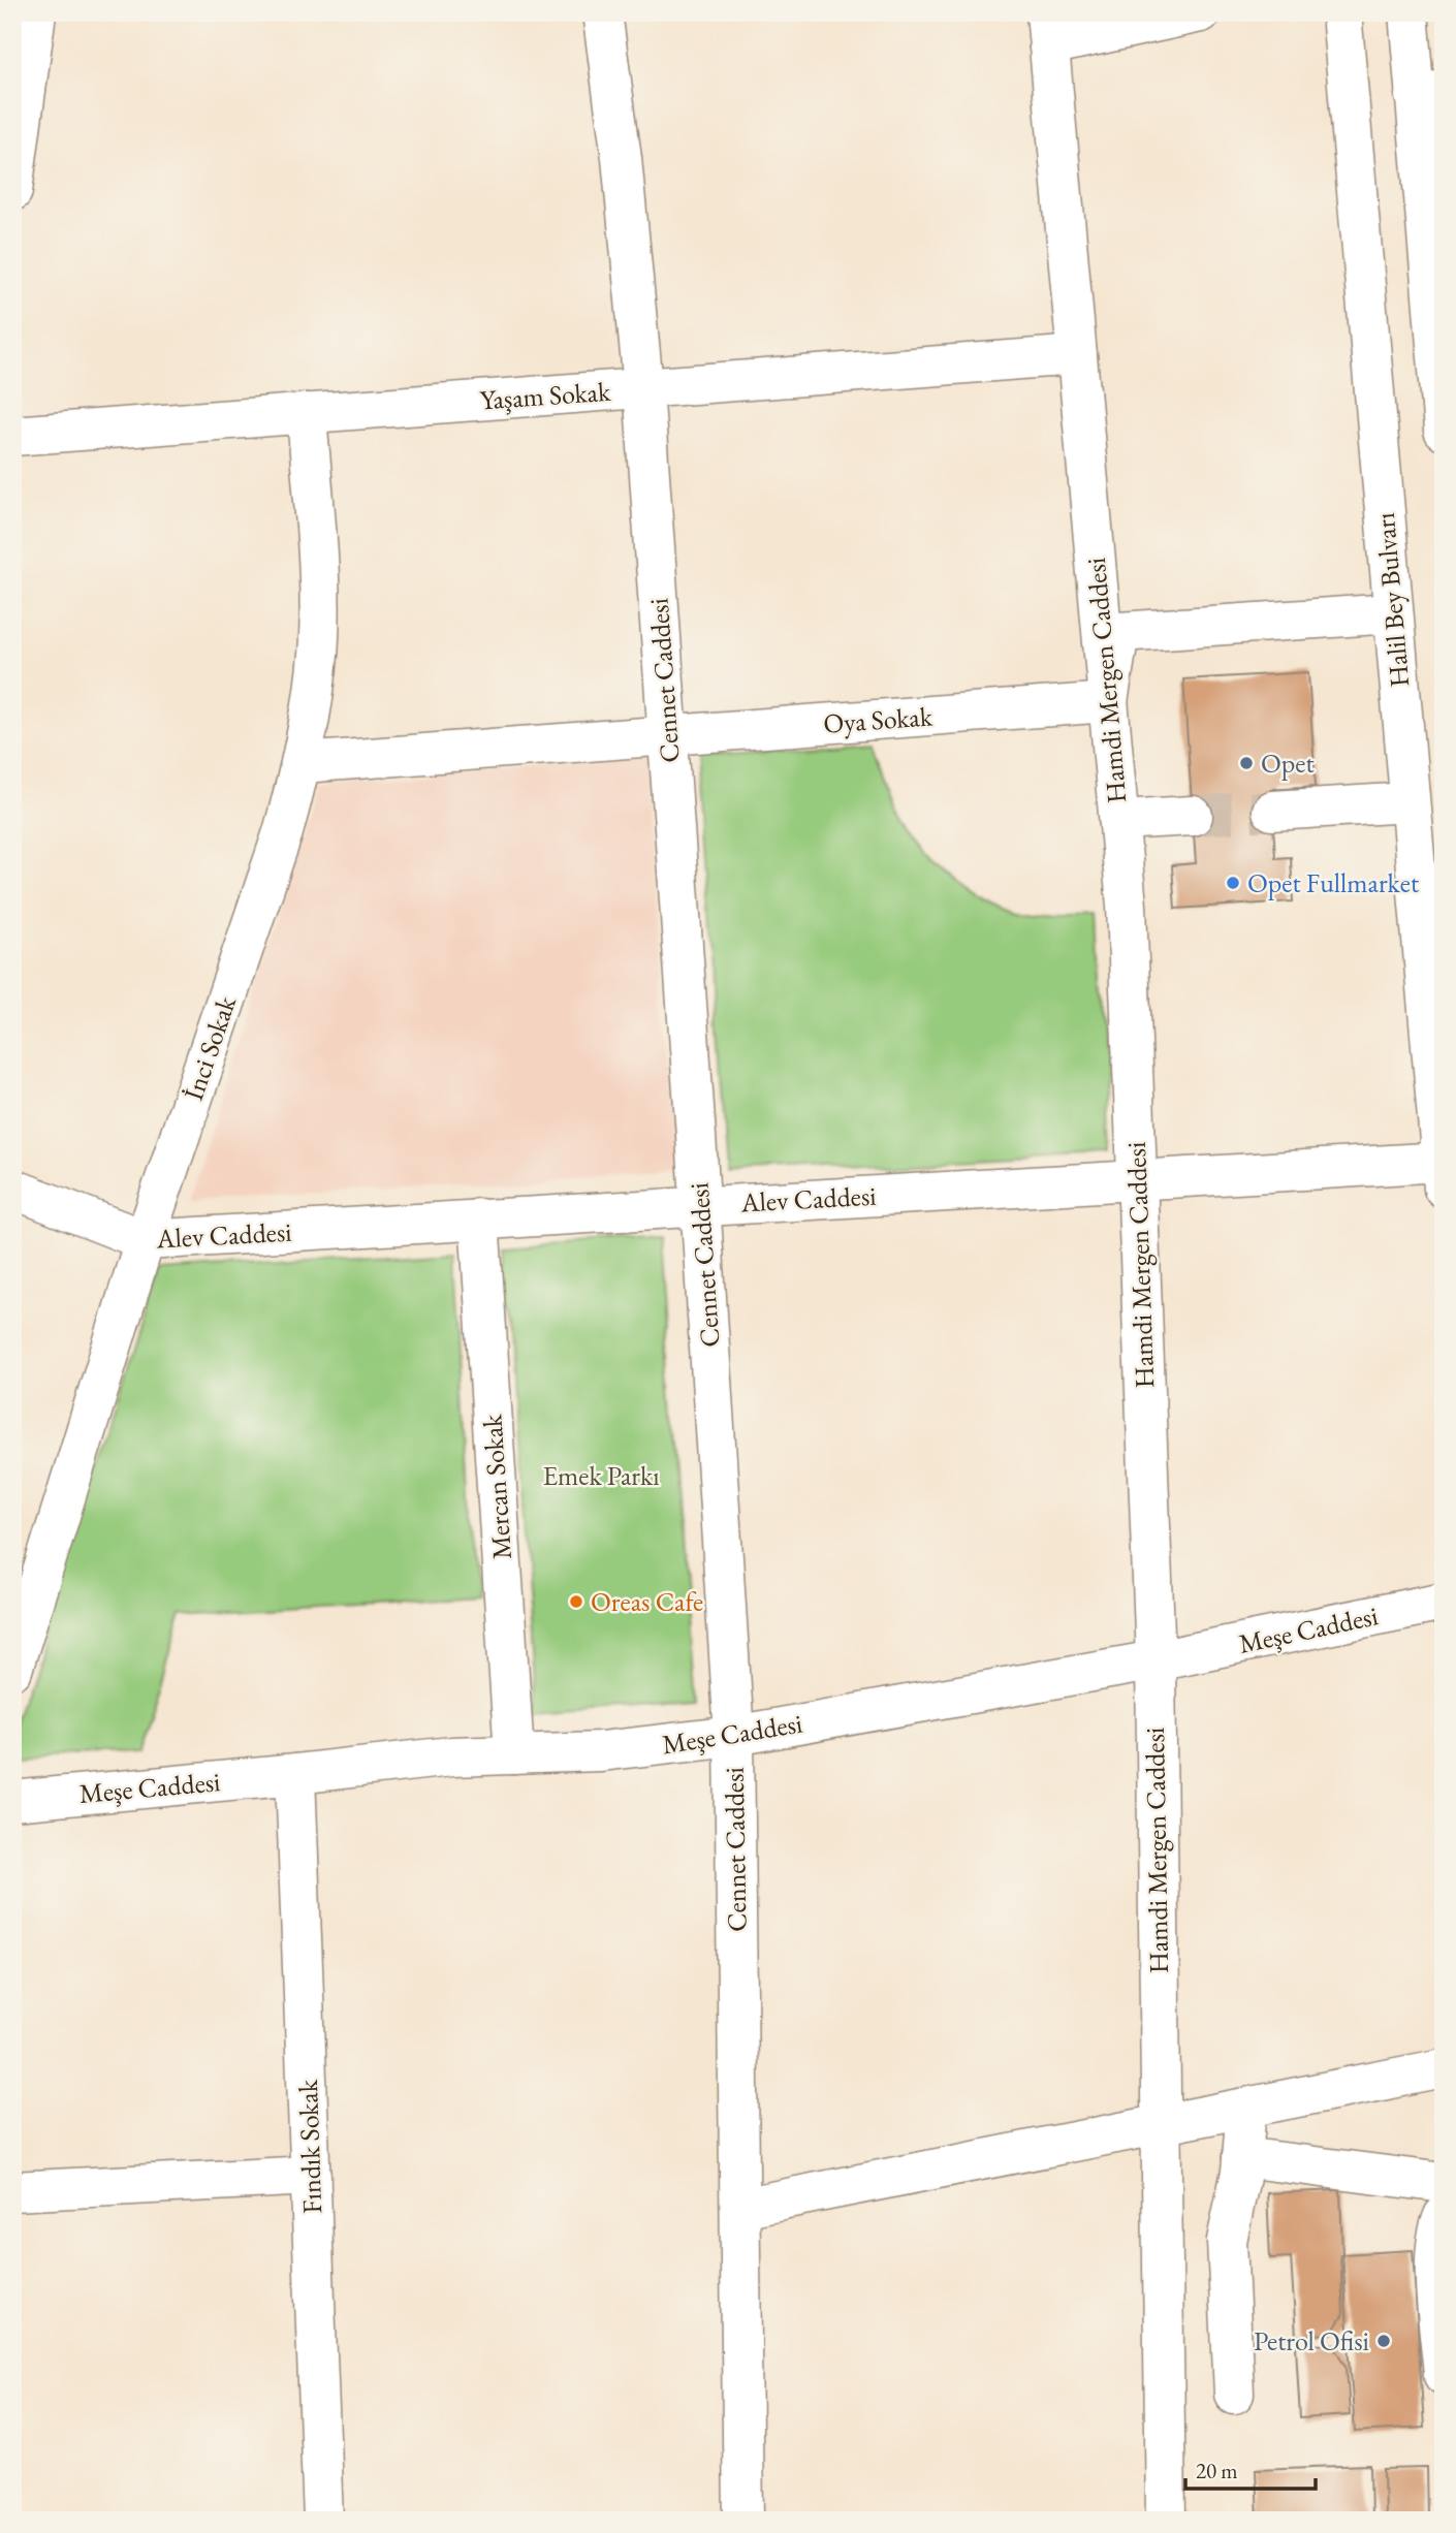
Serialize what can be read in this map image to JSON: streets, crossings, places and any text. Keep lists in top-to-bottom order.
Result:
{
  "streets": {
    "main road": [
      "Yaşam Sokak",
      "Halil Bey Bulvarı",
      "Cennet Caddesi",
      "Hamdi Mergen Caddesi",
      "Oya Sokak",
      "İnci Sokak",
      "Alev Caddesi",
      "Mercan Sokak",
      "Meşe Caddesi",
      "Fındık Sokak"
    ]
  },
  "crossings": [
    ["Yaşam Sokak", "Cennet Caddesi"],
    ["Yaşam Sokak", "Hamdi Mergen Caddesi"],
    ["Yaşam Sokak", "İnci Sokak"],
    ["Halil Bey Bulvarı", "Alev Caddesi"],
    ["Cennet Caddesi", "Oya Sokak"],
    ["Cennet Caddesi", "Alev Caddesi"],
    ["Cennet Caddesi", "Meşe Caddesi"],
    ["Hamdi Mergen Caddesi", "Oya Sokak"],
    ["Hamdi Mergen Caddesi", "Alev Caddesi"],
    ["Hamdi Mergen Caddesi", "Meşe Caddesi"],
    ["Oya Sokak", "İnci Sokak"],
    ["İnci Sokak", "Alev Caddesi"],
    ["Alev Caddesi", "Mercan Sokak"],
    ["Mercan Sokak", "Meşe Caddesi"],
    ["Meşe Caddesi", "Fındık Sokak"]
  ],
  "parks": ["Emek Parkı"],
  "places": [
    "Opet",
    "Opet Fullmarket",
    "Oreas Cafe",
    "Petrol Ofisi"
  ],
  "scale_bar": "20 m"
}
